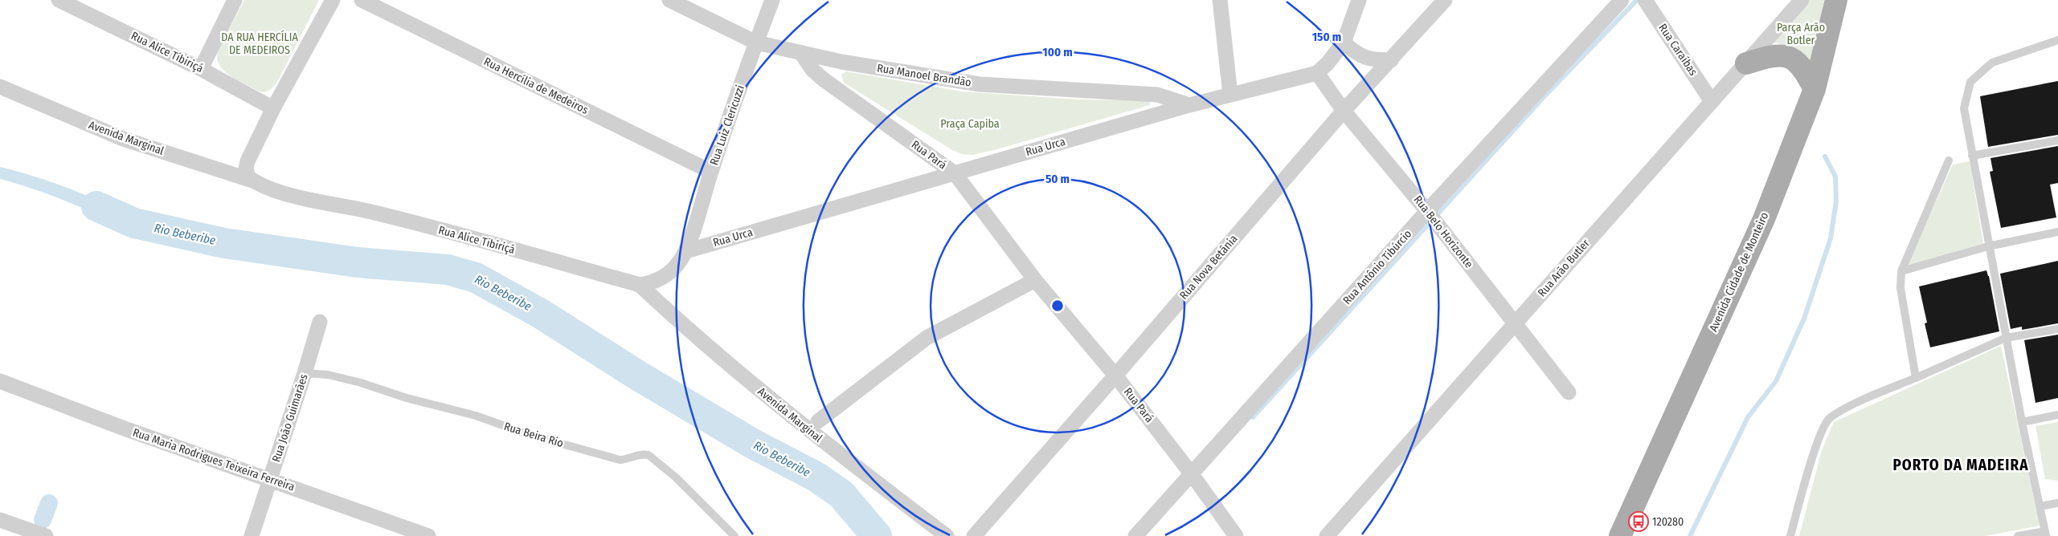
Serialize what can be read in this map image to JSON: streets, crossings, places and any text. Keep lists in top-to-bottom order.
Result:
{
  "streets": {
    "main road": ["Avenida Cidade de Monteiro"],
    "street": [
      "Rua Caraíbas",
      "Rua Alice Tibiriçá",
      "Rua Manoel Brandão",
      "Rua Hercília de Medeiros",
      "Rua Luiz Clericuzzi",
      "Avenida Marginal",
      "Rua Urca",
      "Rua Pará",
      "Rua Belo Horizonte",
      "Rua Nova Betânia",
      "Rua Antônio Tibúrcio",
      "Rua Arão Butler",
      "Rua João Guimarães",
      "Rua Maria Rodrigues Teixeira Ferreira"
    ],
    "lane": ["Rua Beira Rio"]
  },
  "crossings": [
    ["Rua Caraíbas", "Rua Arão Butler"],
    ["Rua Alice Tibiriçá", "Avenida Marginal"],
    ["Rua Manoel Brandão", "Rua Luiz Clericuzzi"],
    ["Rua Manoel Brandão", "Rua Urca"],
    ["Rua Manoel Brandão", "Rua Pará"],
    ["Rua Hercília de Medeiros", "Rua Luiz Clericuzzi"],
    ["Rua Luiz Clericuzzi", "Rua Urca"],
    ["Rua Urca", "Rua Pará"],
    ["Rua Urca", "Rua Belo Horizonte"],
    ["Rua Pará", "Rua Nova Betânia"],
    ["Rua Pará", "Rua Antônio Tibúrcio"],
    ["Rua Belo Horizonte", "Rua Nova Betânia"],
    ["Rua Belo Horizonte", "Rua Antônio Tibúrcio"],
    ["Rua Belo Horizonte", "Rua Arão Butler"],
    ["Rua João Guimarães", "Rua Beira Rio"],
    ["Rua João Guimarães", "Rua Maria Rodrigues Teixeira Ferreira"]
  ],
  "districts": ["PORTO DA MADEIRA"],
  "water": ["Rio Beberibe"],
  "parks": ["Parça Arão Botler", "DA RUA HERCÍLIA DE MEDEIROS", "Praça Capiba"],
  "places": {
    "bus stop": ["120280"]
  },
  "rings": ["150 m", "100 m", "50 m"]
}
